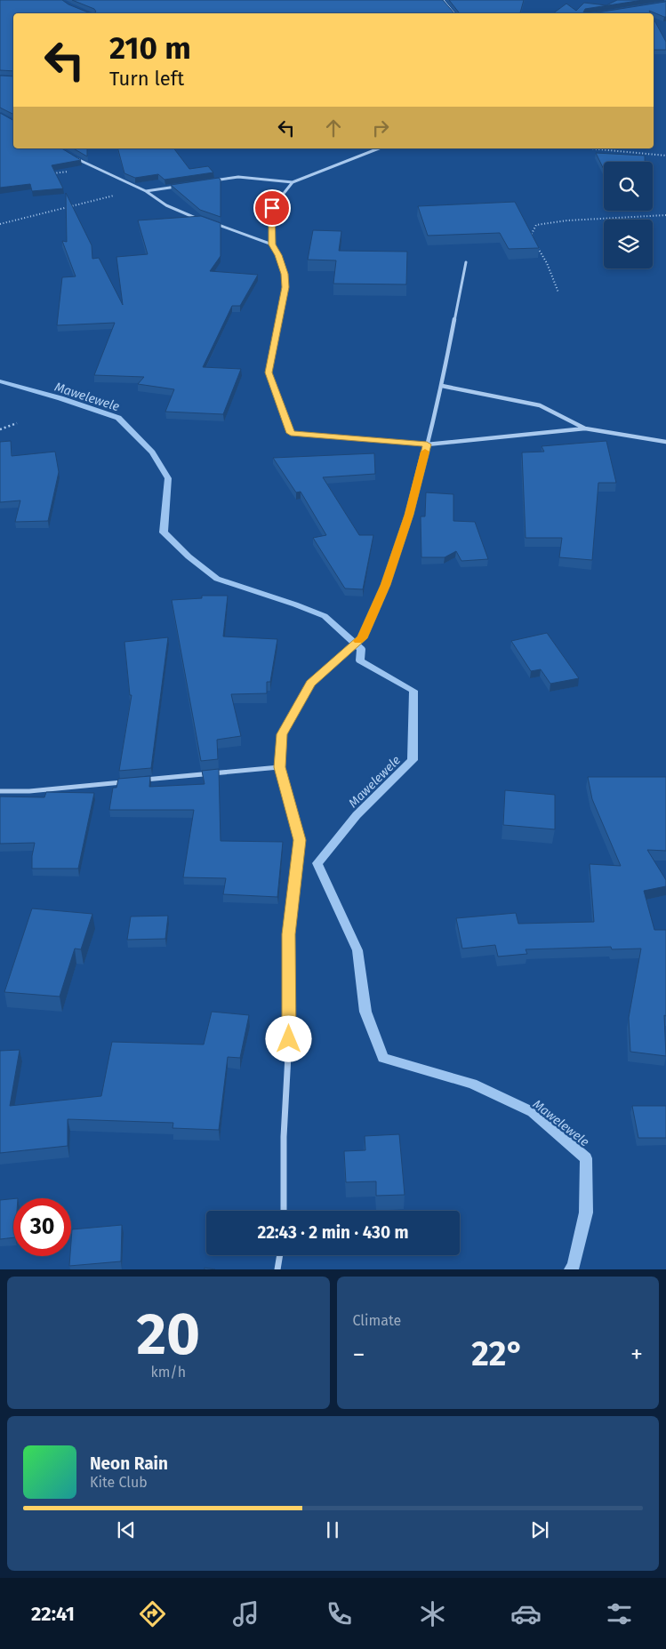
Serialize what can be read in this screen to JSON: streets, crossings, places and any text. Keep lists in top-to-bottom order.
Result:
{
  "water": ["Mawelewele"],
  "page": {
    "turn": ["210 m", "Turn left"],
    "limit": "30",
    "trip": "22:43 · 2 min · 430 m",
    "tile": [
      ["20", "km/h"],
      "Climate"
    ],
    "heat": ["−", "22°", "+"],
    "song": ["Neon Rain", "Kite Club"],
    "tabs": "22:41"
  }
}
